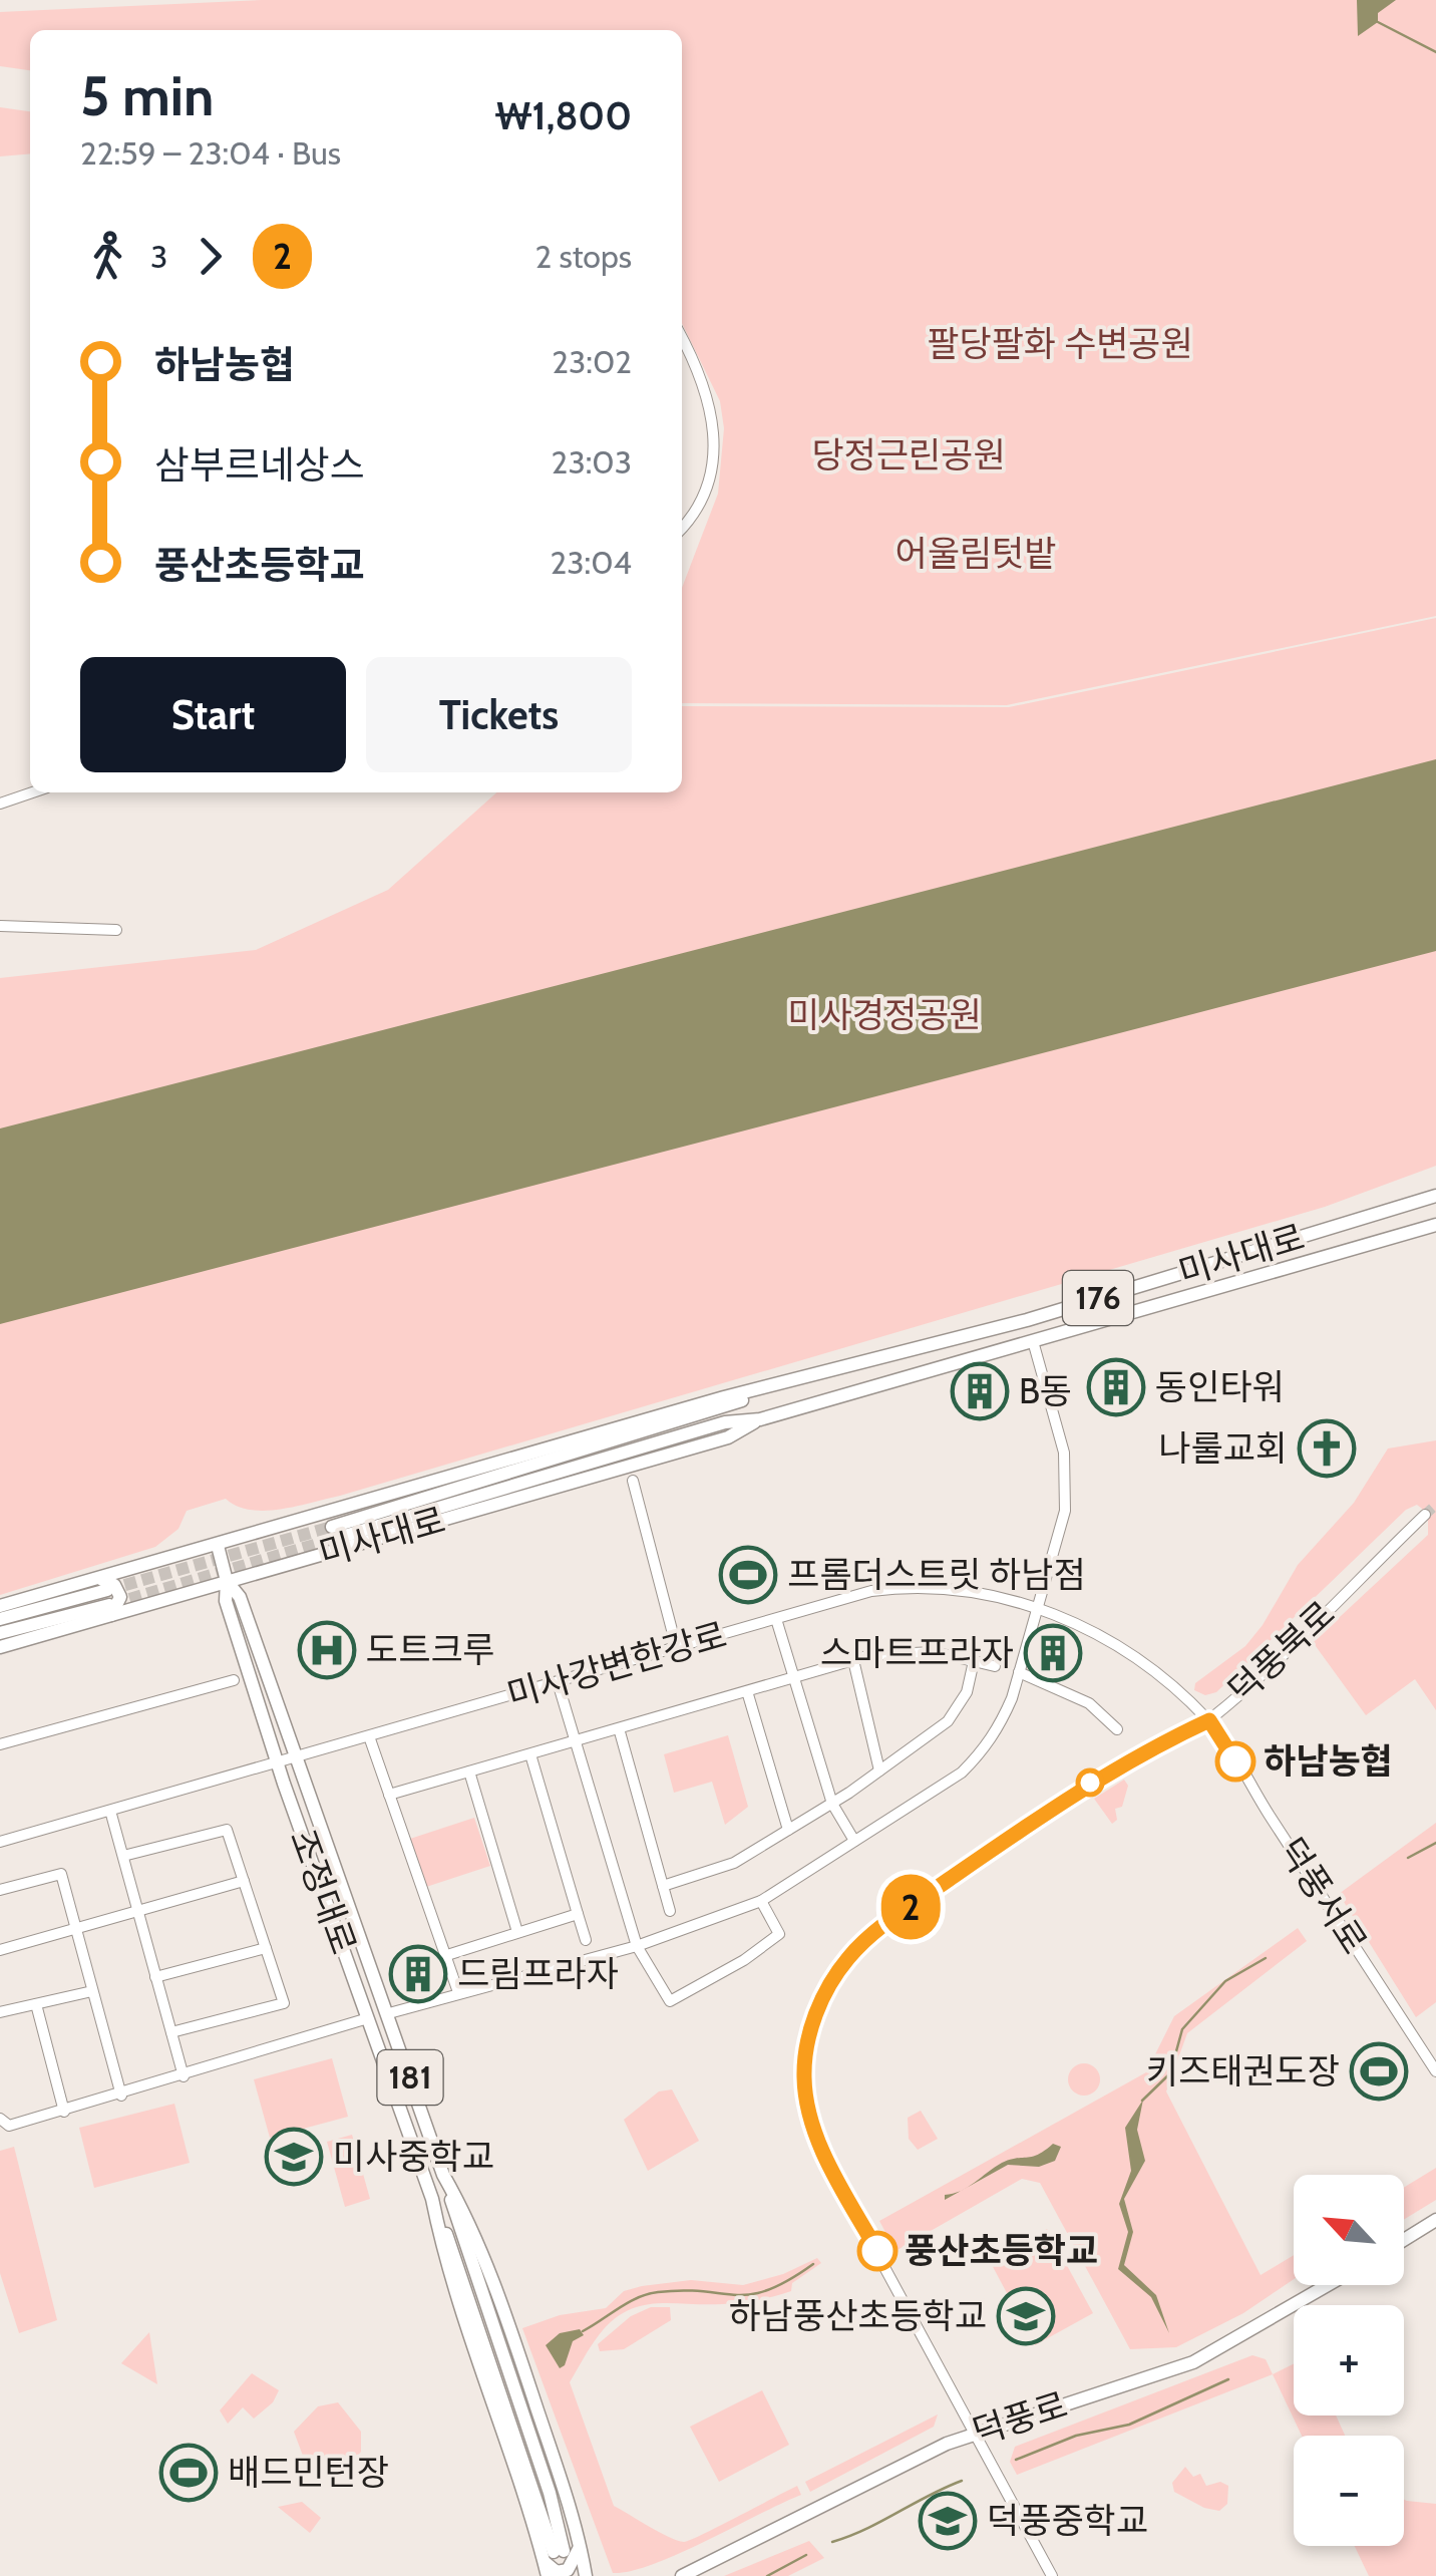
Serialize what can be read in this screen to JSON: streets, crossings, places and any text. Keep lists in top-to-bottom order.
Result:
{
  "streets": {
    "main road": [
      "미사대로",
      "176",
      "조정대로",
      "181",
      "덕풍로"
    ],
    "street": ["덕풍북로", "미사강변한강로", "덕풍서로"]
  },
  "crossings": [
    ["미사대로", "조정대로"],
    ["덕풍북로", "미사강변한강로"],
    ["덕풍북로", "덕풍서로"],
    ["덕풍북로", "덕풍로"],
    ["미사강변한강로", "조정대로"],
    ["미사강변한강로", "덕풍서로"]
  ],
  "parks": [
    "팔당팔화 수변공원",
    "당정근린공원",
    "어울림텃밭",
    "미사경정공원"
  ],
  "places": {
    "building": [
      "동인타워",
      "B동",
      "스마트프라자",
      "드림프라자"
    ],
    "church": ["나룰교회"],
    "sports": ["프롬더스트릿 하남점", "키즈태권도장", "배드민턴장"],
    "hospital": ["도트크루"],
    "other": ["하남농협", "풍산초등학교"],
    "school or university": ["미사중학교", "하남풍산초등학교", "덕풍중학교"]
  },
  "lines": ["bus line 2"],
  "north": "top left",
  "page": {
    "on_map": "2",
    "heading": ["5 min", "22:59 – 23:04 · Bus", "₩1,800"],
    "legs": ["3", "2", "2 stops"],
    "list": [
      {
        "name": "하남농협",
        "value": "23:02"
      },
      {
        "name": "삼부르네상스",
        "value": "23:03"
      },
      {
        "name": "풍산초등학교",
        "value": "23:04"
      }
    ],
    "buttons": ["Start", "Tickets"],
    "map_buttons": ["+", "−"]
  }
}
